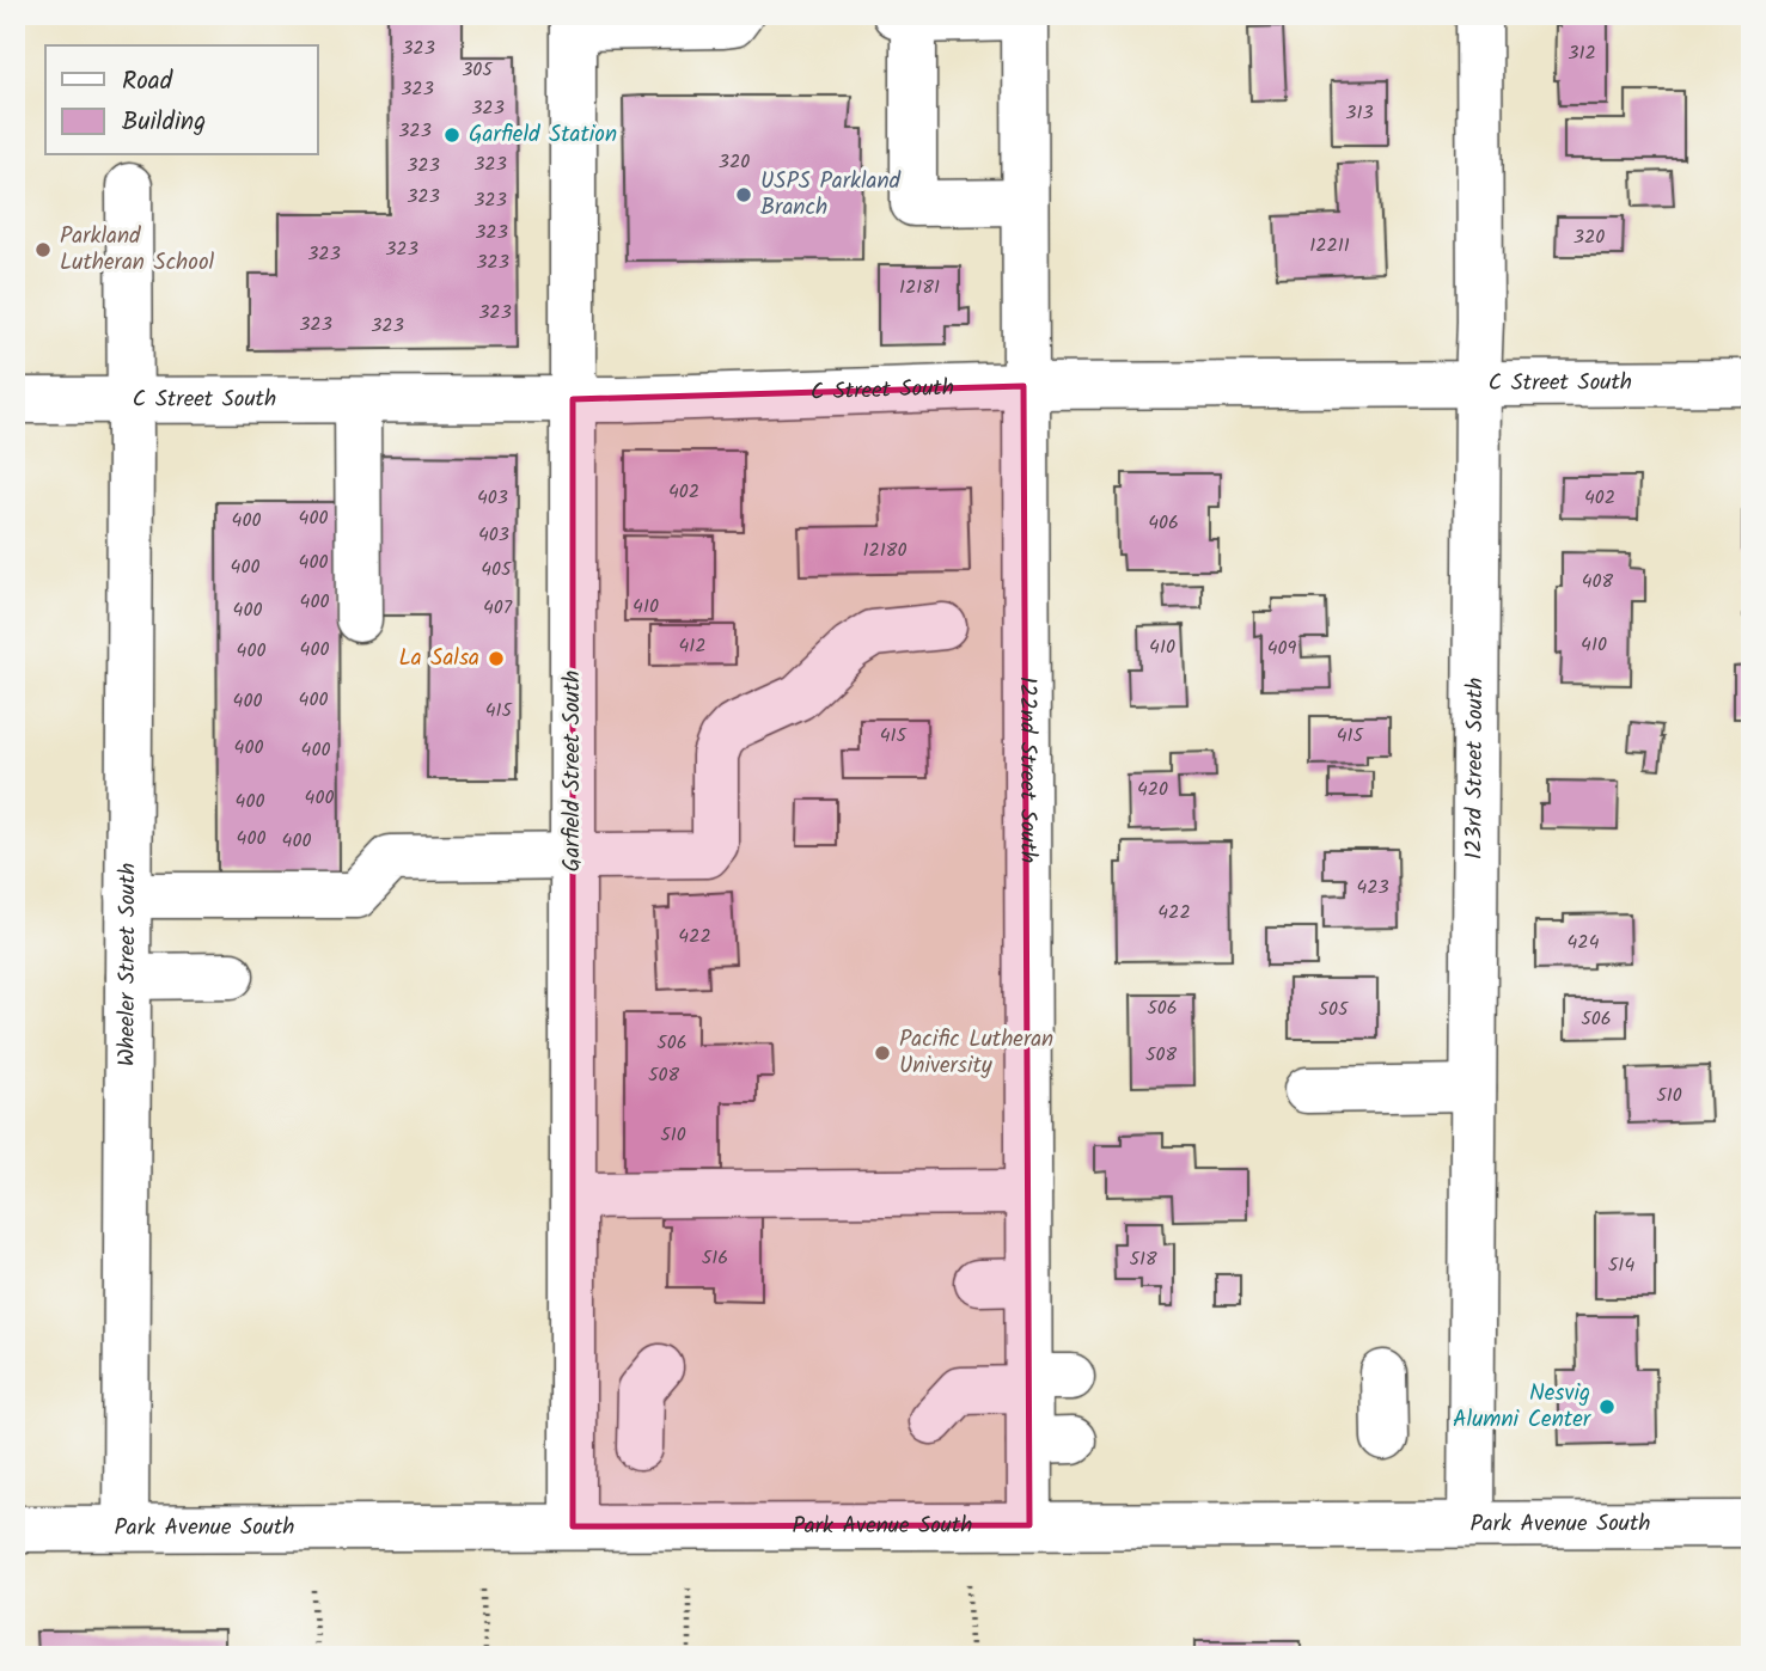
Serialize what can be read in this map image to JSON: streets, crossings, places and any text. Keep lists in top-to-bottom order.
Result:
{
  "streets": {
    "street": [
      "C Street South",
      "122nd Street South",
      "123rd Street South",
      "Garfield Street South",
      "Wheeler Street South",
      "Park Avenue South"
    ]
  },
  "crossings": [
    ["C Street South", "122nd Street South"],
    ["C Street South", "123rd Street South"],
    ["C Street South", "Garfield Street South"],
    ["C Street South", "Wheeler Street South"],
    ["122nd Street South", "Park Avenue South"],
    ["123rd Street South", "Park Avenue South"],
    ["Garfield Street South", "Park Avenue South"],
    ["Wheeler Street South", "Park Avenue South"]
  ],
  "places": [
    "Garfield Station",
    "USPS Parkland Branch",
    "Parkland Lutheran School",
    "La Salsa",
    "Pacific Lutheran University",
    "Nesvig Alumni Center"
  ],
  "house_numbers": [
    "323",
    "312",
    "305",
    "323",
    "323",
    "313",
    "323",
    "320",
    "323",
    "323",
    "323",
    "323",
    "323",
    "320",
    "12211",
    "323",
    "323",
    "323",
    "12181",
    "323",
    "323",
    "323",
    "402",
    "403",
    "402",
    "400",
    "400",
    "406",
    "403",
    "12180",
    "400",
    "400",
    "405",
    "408",
    "400",
    "410",
    "407",
    "400",
    "410",
    "412",
    "410",
    "409",
    "400",
    "400",
    "400",
    "400",
    "415",
    "415",
    "415",
    "400",
    "400",
    "420",
    "400",
    "400",
    "400",
    "400",
    "423",
    "422",
    "422",
    "424",
    "506",
    "505",
    "506",
    "506",
    "508",
    "508",
    "510",
    "510",
    "516",
    "518",
    "514"
  ],
  "legend": ["Road", "Building"]
}
